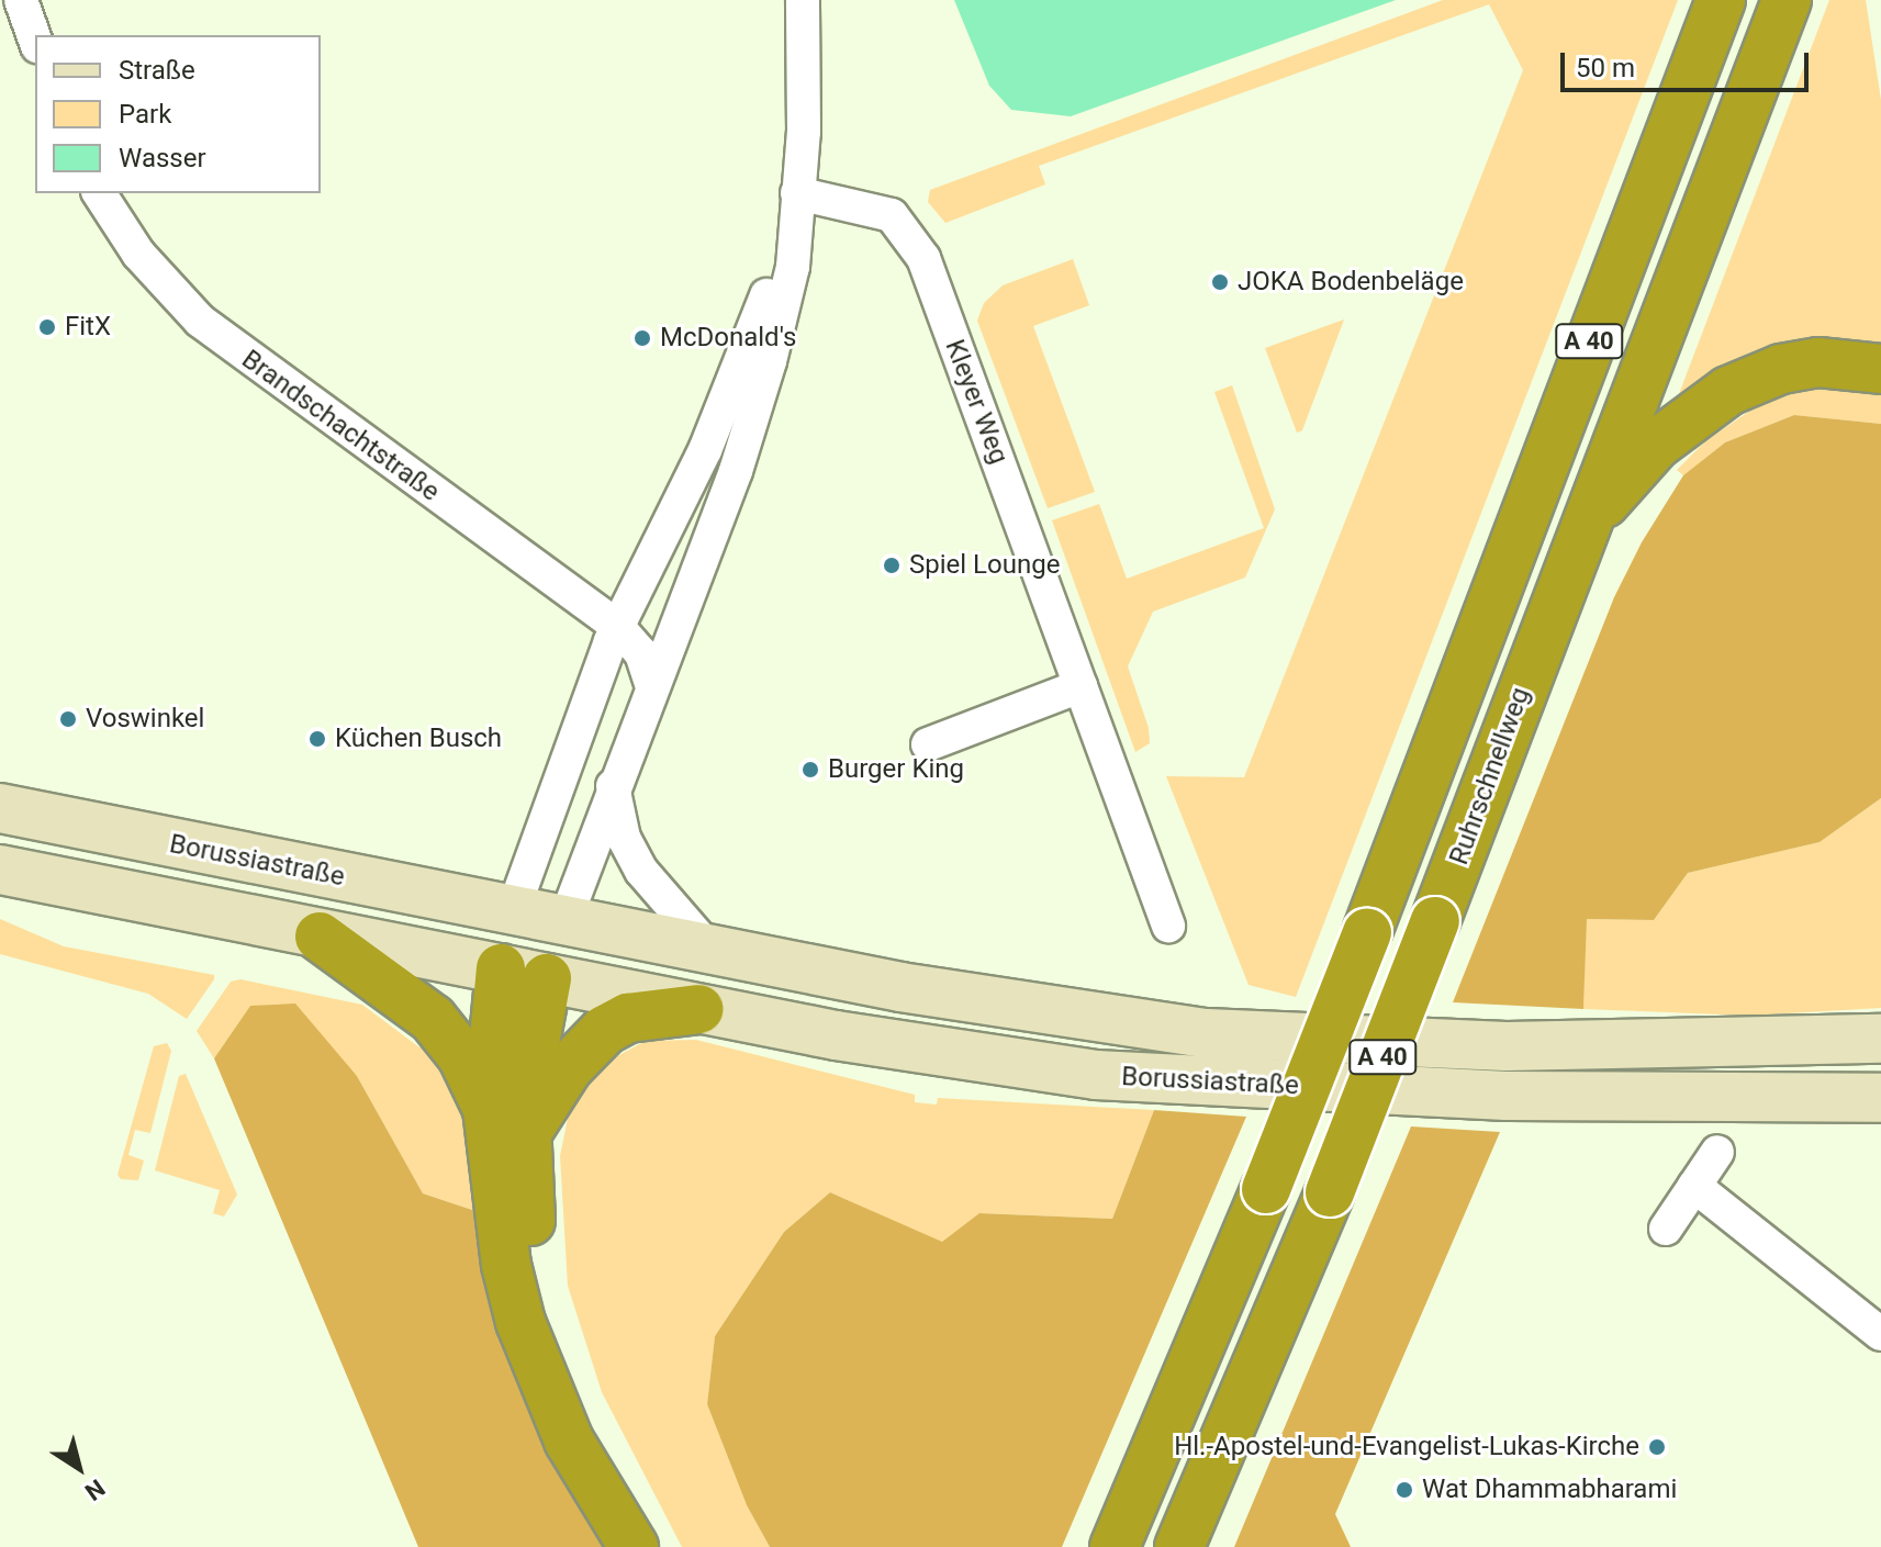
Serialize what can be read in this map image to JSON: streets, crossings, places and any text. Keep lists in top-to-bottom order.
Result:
{
  "streets": {
    "highway": ["A 40", "Ruhrschnellweg"],
    "main road": ["Borussiastraße"],
    "street": ["Kleyer Weg", "Brandschachtstraße"]
  },
  "places": [
    "JOKA Bodenbeläge",
    "FitX",
    "McDonald's",
    "Spiel Lounge",
    "Voswinkel",
    "Küchen Busch",
    "Burger King",
    "Hl.-Apostel-und-Evangelist-Lukas-Kirche",
    "Wat Dhammabharami"
  ],
  "legend": ["Straße", "Park", "Wasser"],
  "scale_bar": "50 m",
  "north": "bottom right"
}
